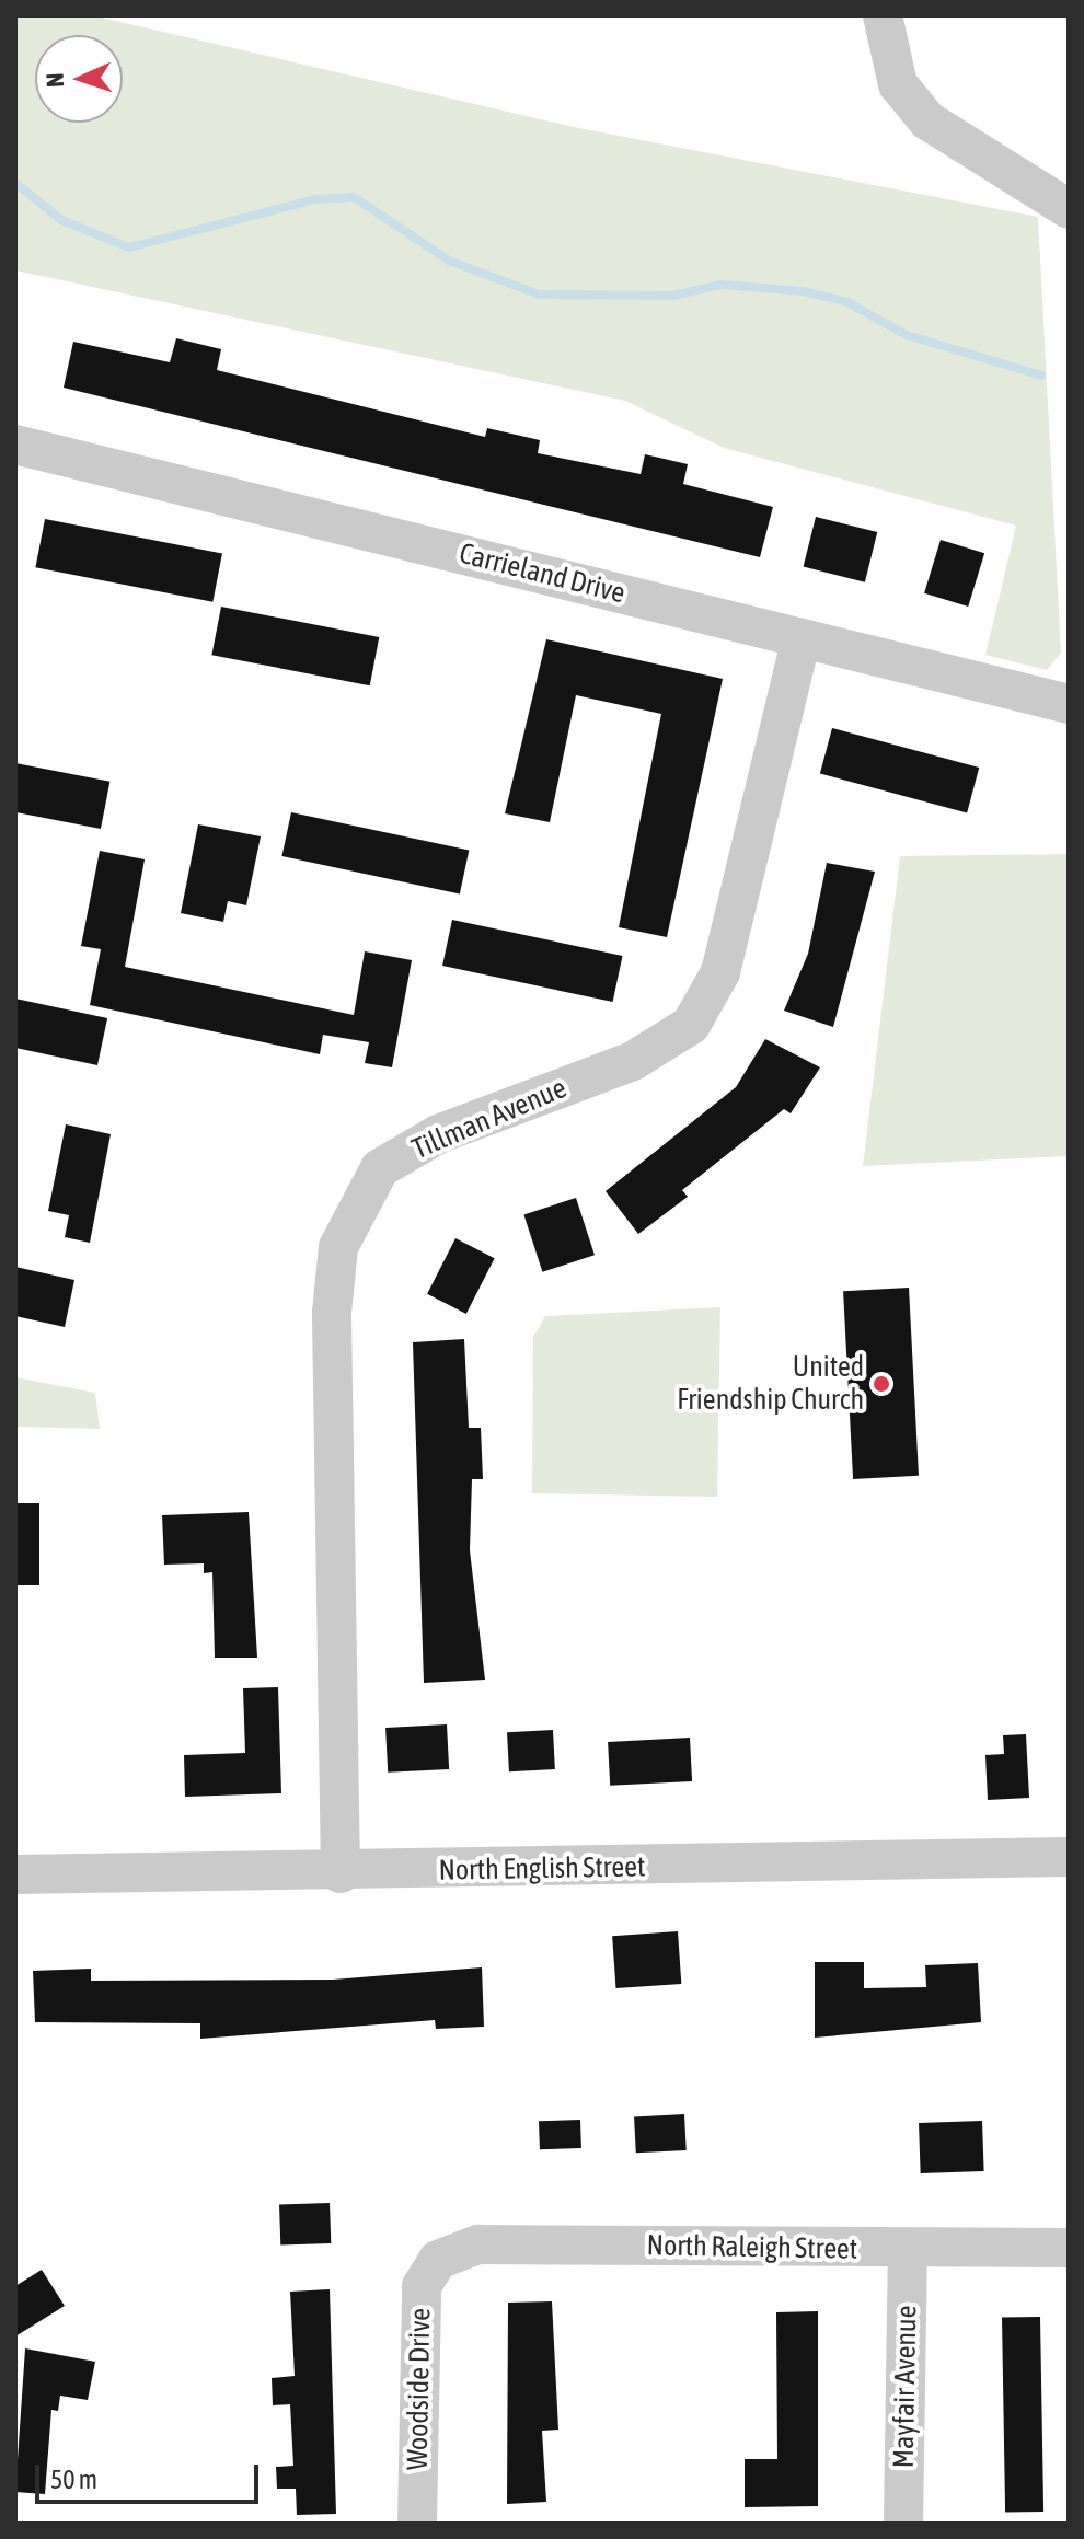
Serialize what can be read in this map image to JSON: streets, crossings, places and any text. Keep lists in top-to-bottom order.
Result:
{
  "streets": {
    "street": [
      "Carrieland Drive",
      "Tillman Avenue",
      "North English Street",
      "North Raleigh Street",
      "Mayfair Avenue",
      "Woodside Drive"
    ]
  },
  "crossings": [
    ["Carrieland Drive", "Tillman Avenue"],
    ["Tillman Avenue", "North English Street"],
    ["North Raleigh Street", "Mayfair Avenue"],
    ["North Raleigh Street", "Woodside Drive"]
  ],
  "places": ["United Friendship Church"],
  "scale_bar": "50 m",
  "north": "left"
}
